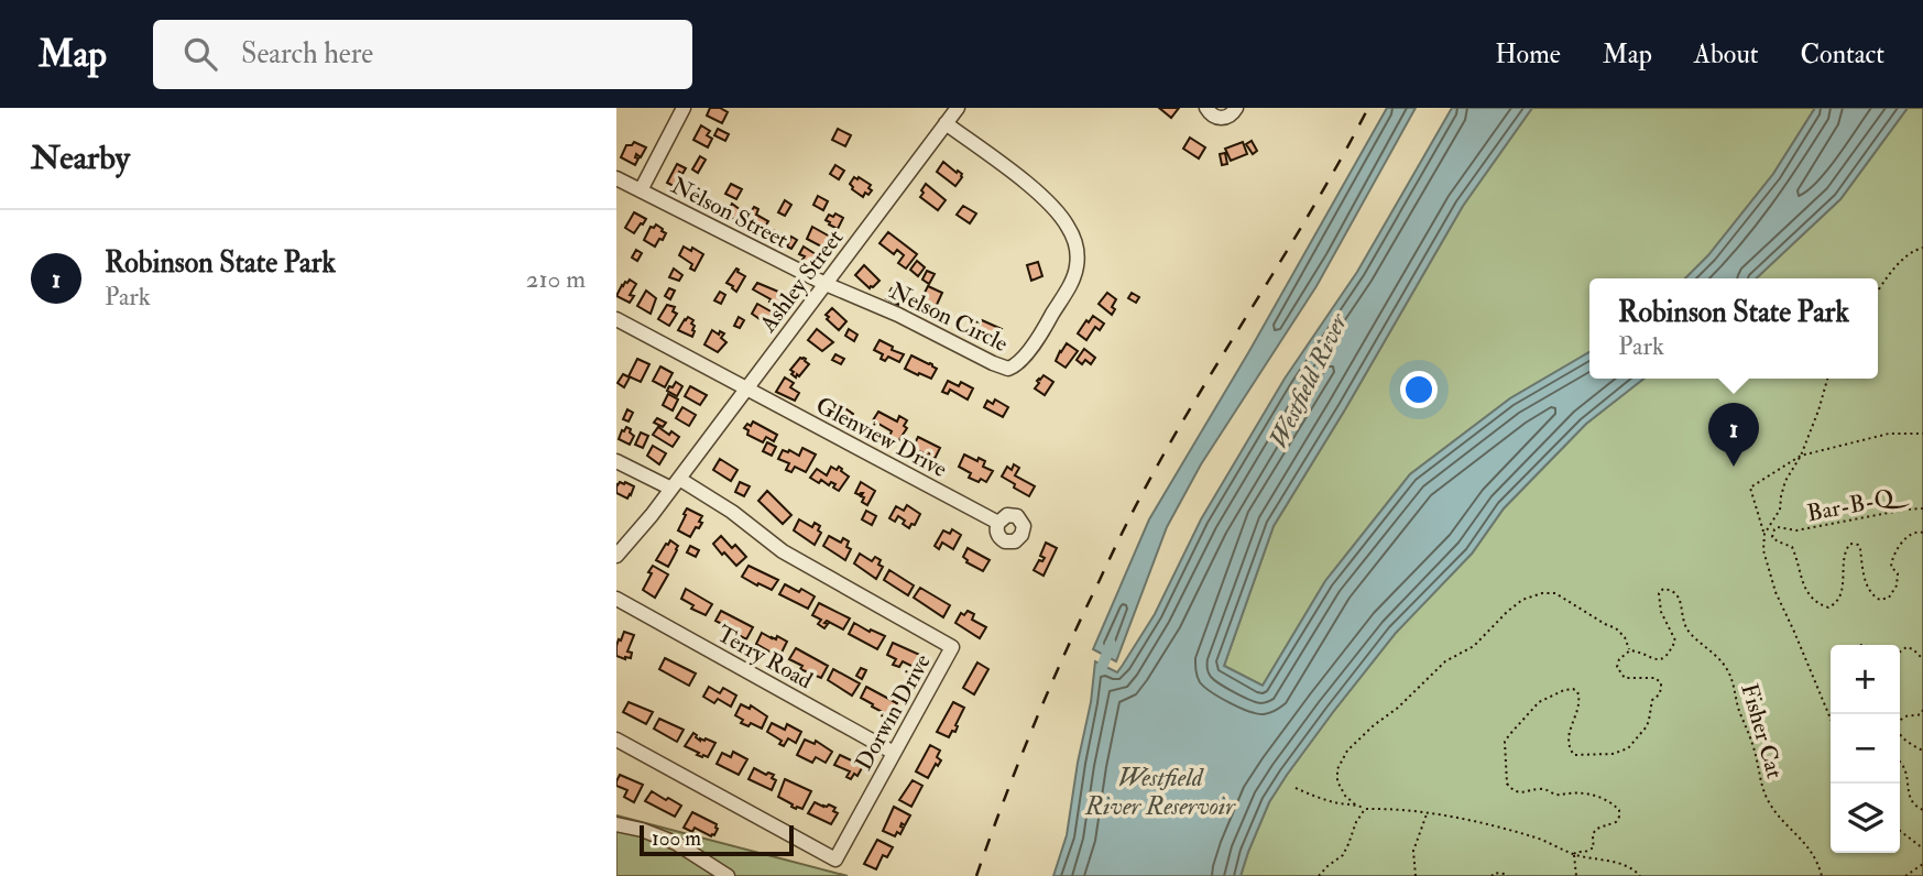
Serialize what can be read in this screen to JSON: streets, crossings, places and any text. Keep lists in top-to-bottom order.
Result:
{
  "streets": {
    "street": [
      "Nelson Street",
      "Ashley Street",
      "Nelson Circle",
      "Glenview Drive",
      "Terry Road",
      "Dorwin Drive"
    ],
    "path": ["Bar-B-Q", "Fisher Cat"]
  },
  "crossings": [
    ["Nelson Street", "Ashley Street"],
    ["Nelson Street", "Nelson Circle"],
    ["Ashley Street", "Nelson Circle"],
    ["Ashley Street", "Glenview Drive"],
    ["Ashley Street", "Dorwin Drive"],
    ["Terry Road", "Dorwin Drive"]
  ],
  "water": ["Westfield River", "Westfield River Reservoir"],
  "scale_bar": "100 m",
  "page": {
    "header": "Map",
    "search": "Search here",
    "nav": [
      "Home",
      "Map",
      "About",
      "Contact"
    ],
    "heading": "Nearby",
    "list": [
      {
        "mark": "1",
        "name": "Robinson State Park",
        "note": "Park",
        "value": "210 m"
      }
    ],
    "popup": ["Robinson State Park", "Park"],
    "pins": "1",
    "map_buttons": ["+", "−"],
    "scale": "100 m"
  }
}
